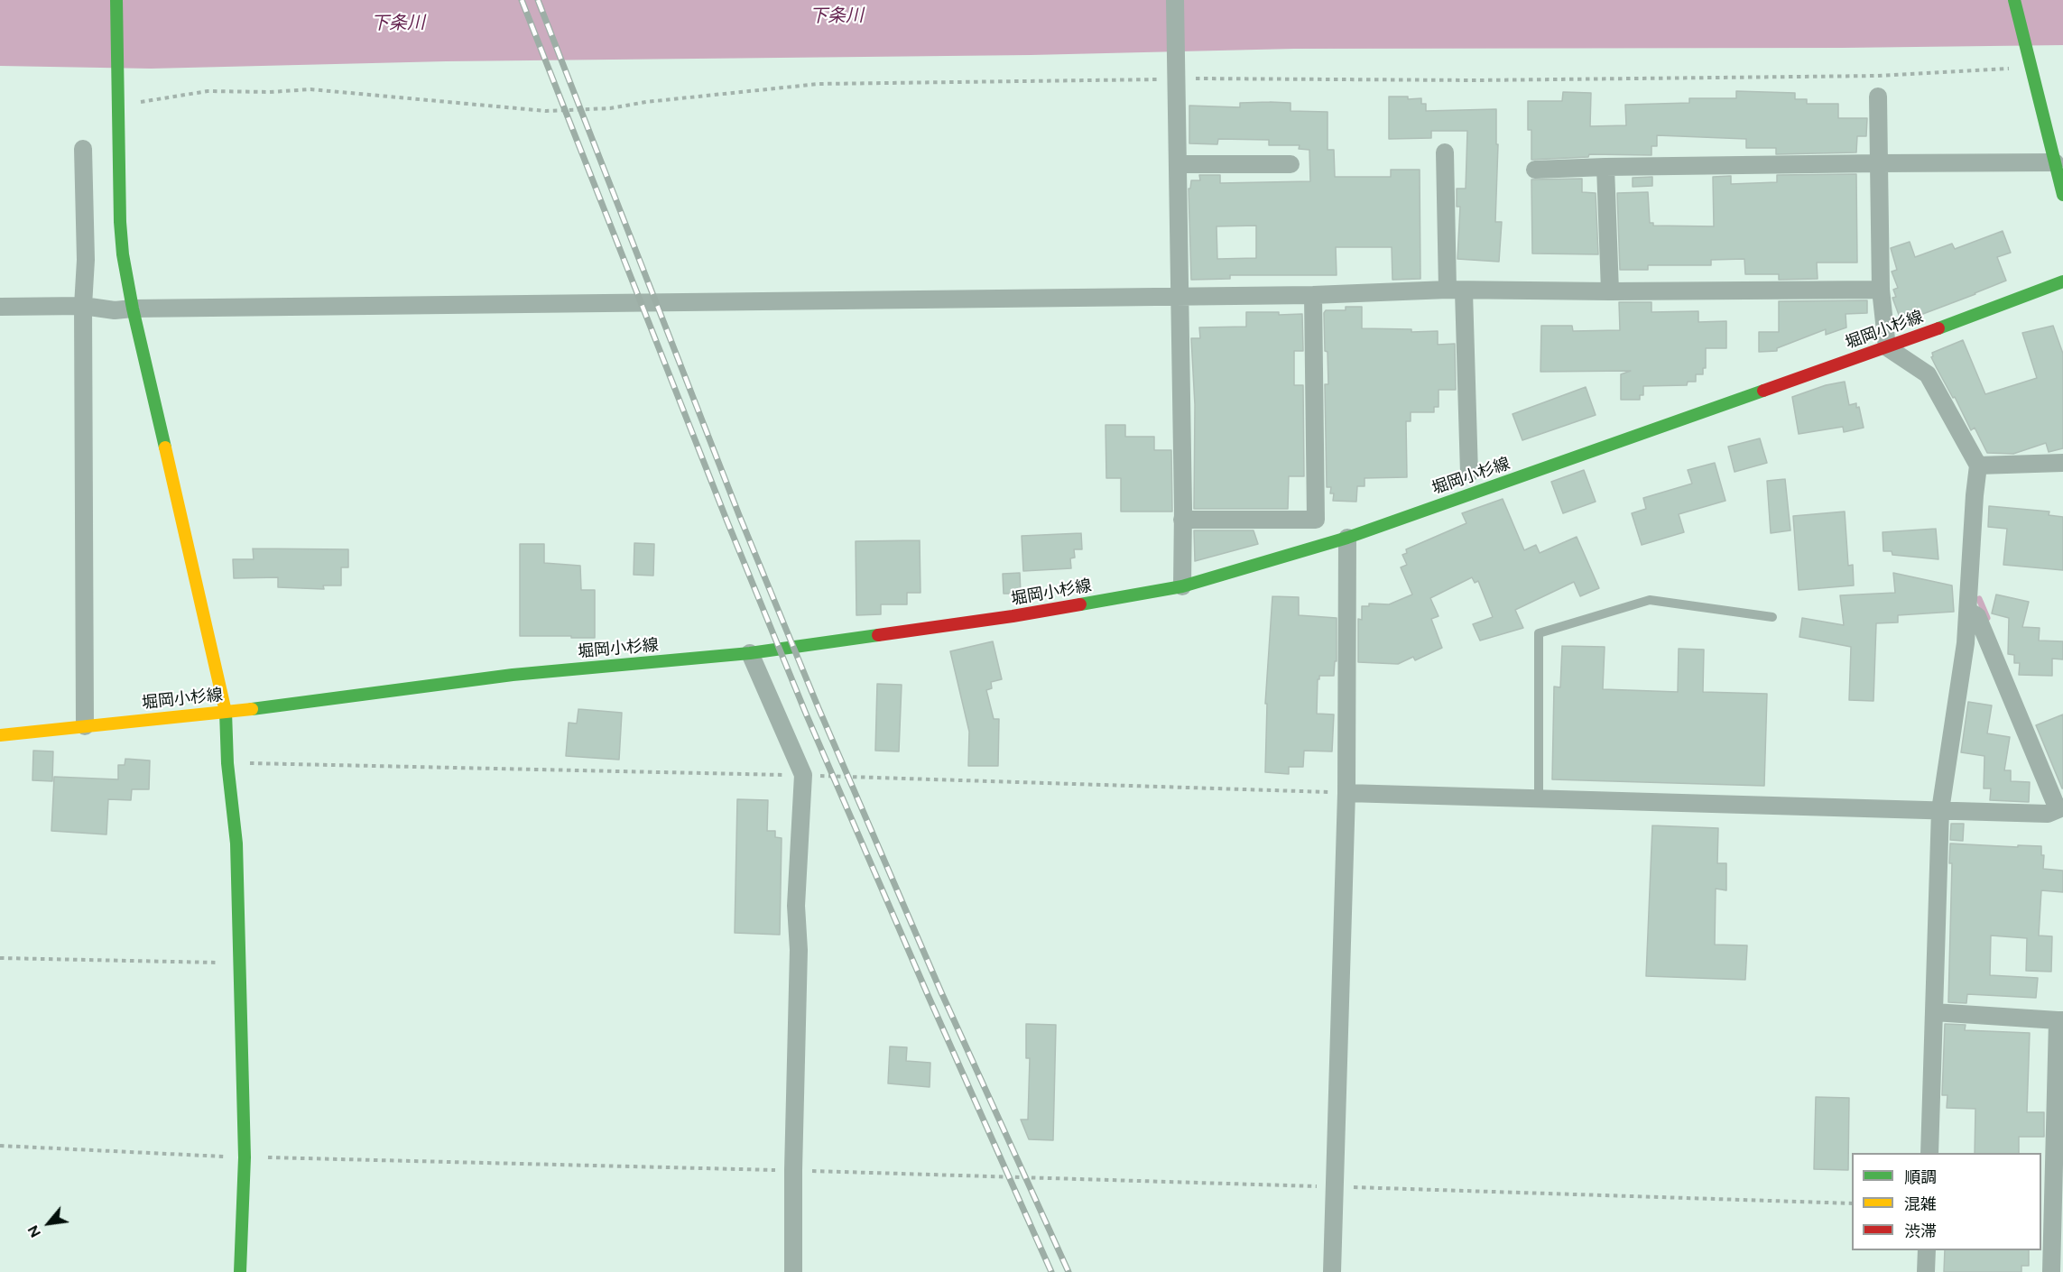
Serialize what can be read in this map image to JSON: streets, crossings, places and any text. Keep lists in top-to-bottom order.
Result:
{
  "streets": {
    "main road": ["堀岡小杉線"]
  },
  "water": ["下条川"],
  "legend": ["順調", "混雑", "渋滞"],
  "north": "bottom left"
}
